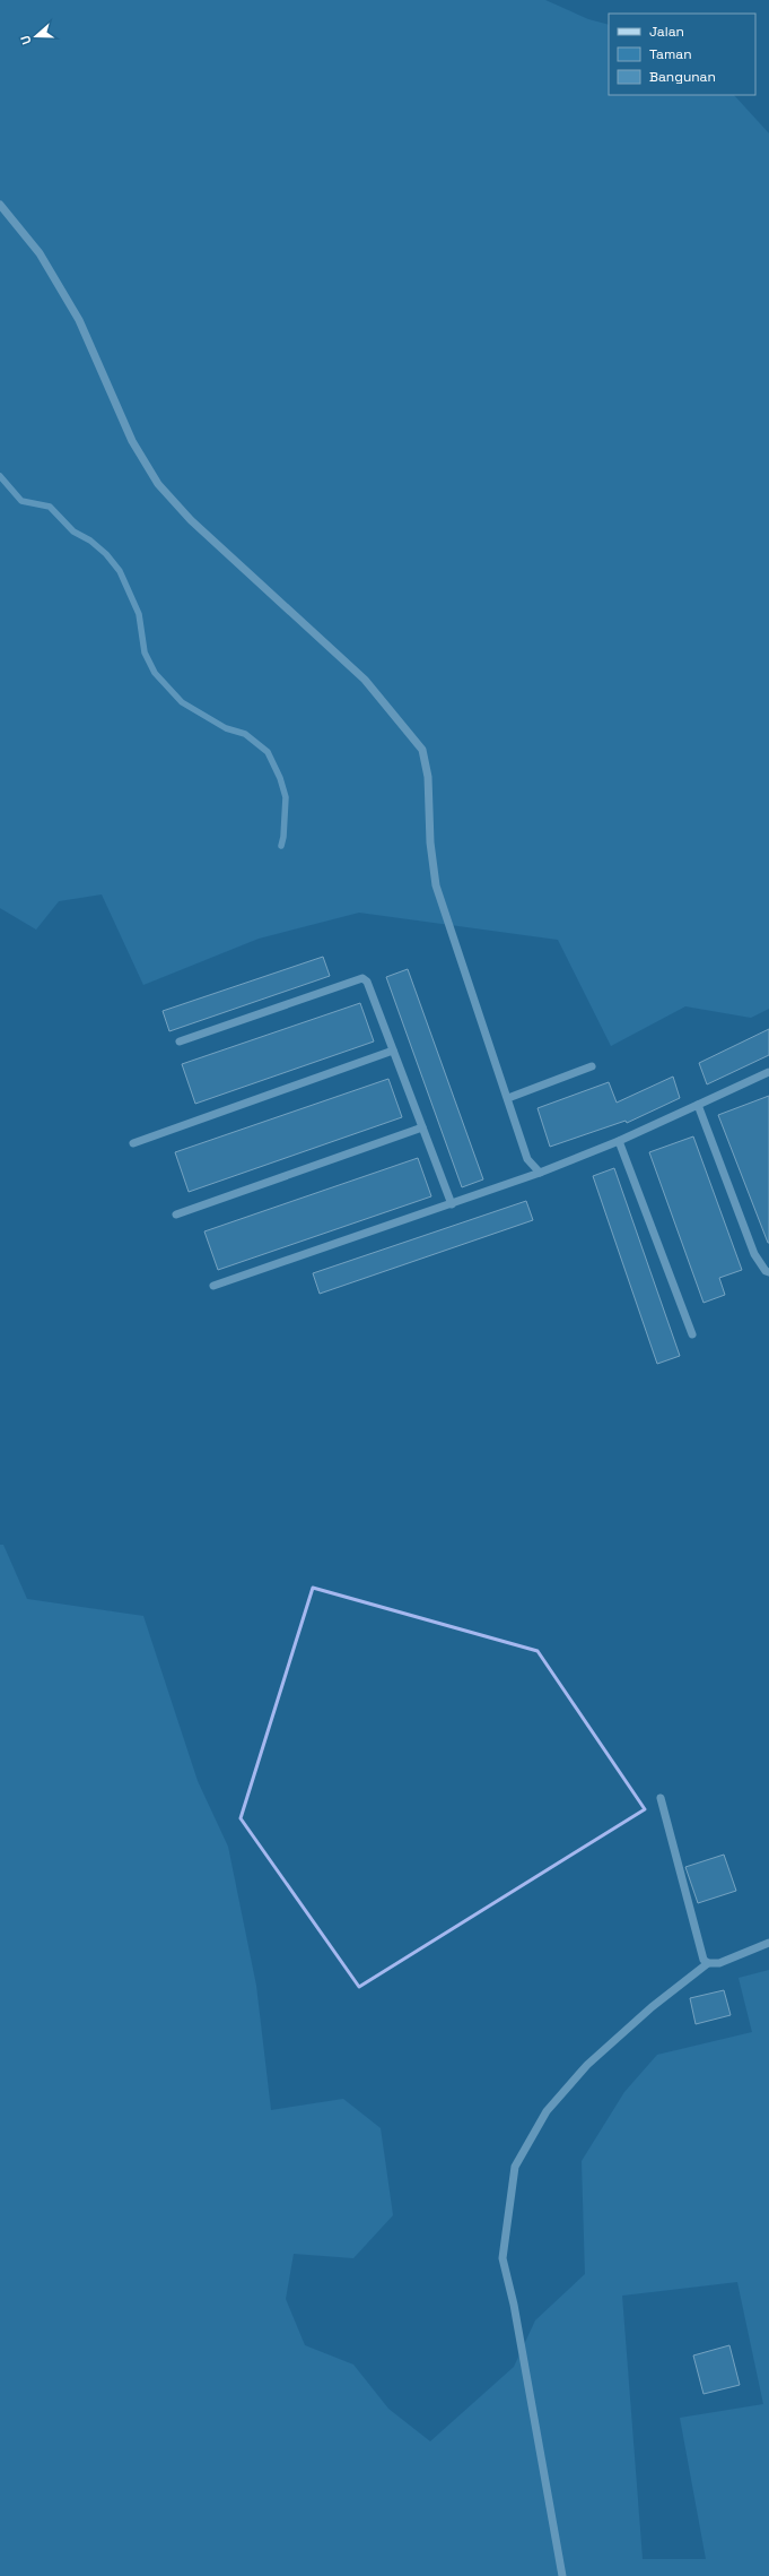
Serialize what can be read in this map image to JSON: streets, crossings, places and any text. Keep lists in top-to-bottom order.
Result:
{
  "legend": ["Jalan", "Taman", "Bangunan"],
  "north": "left"
}
